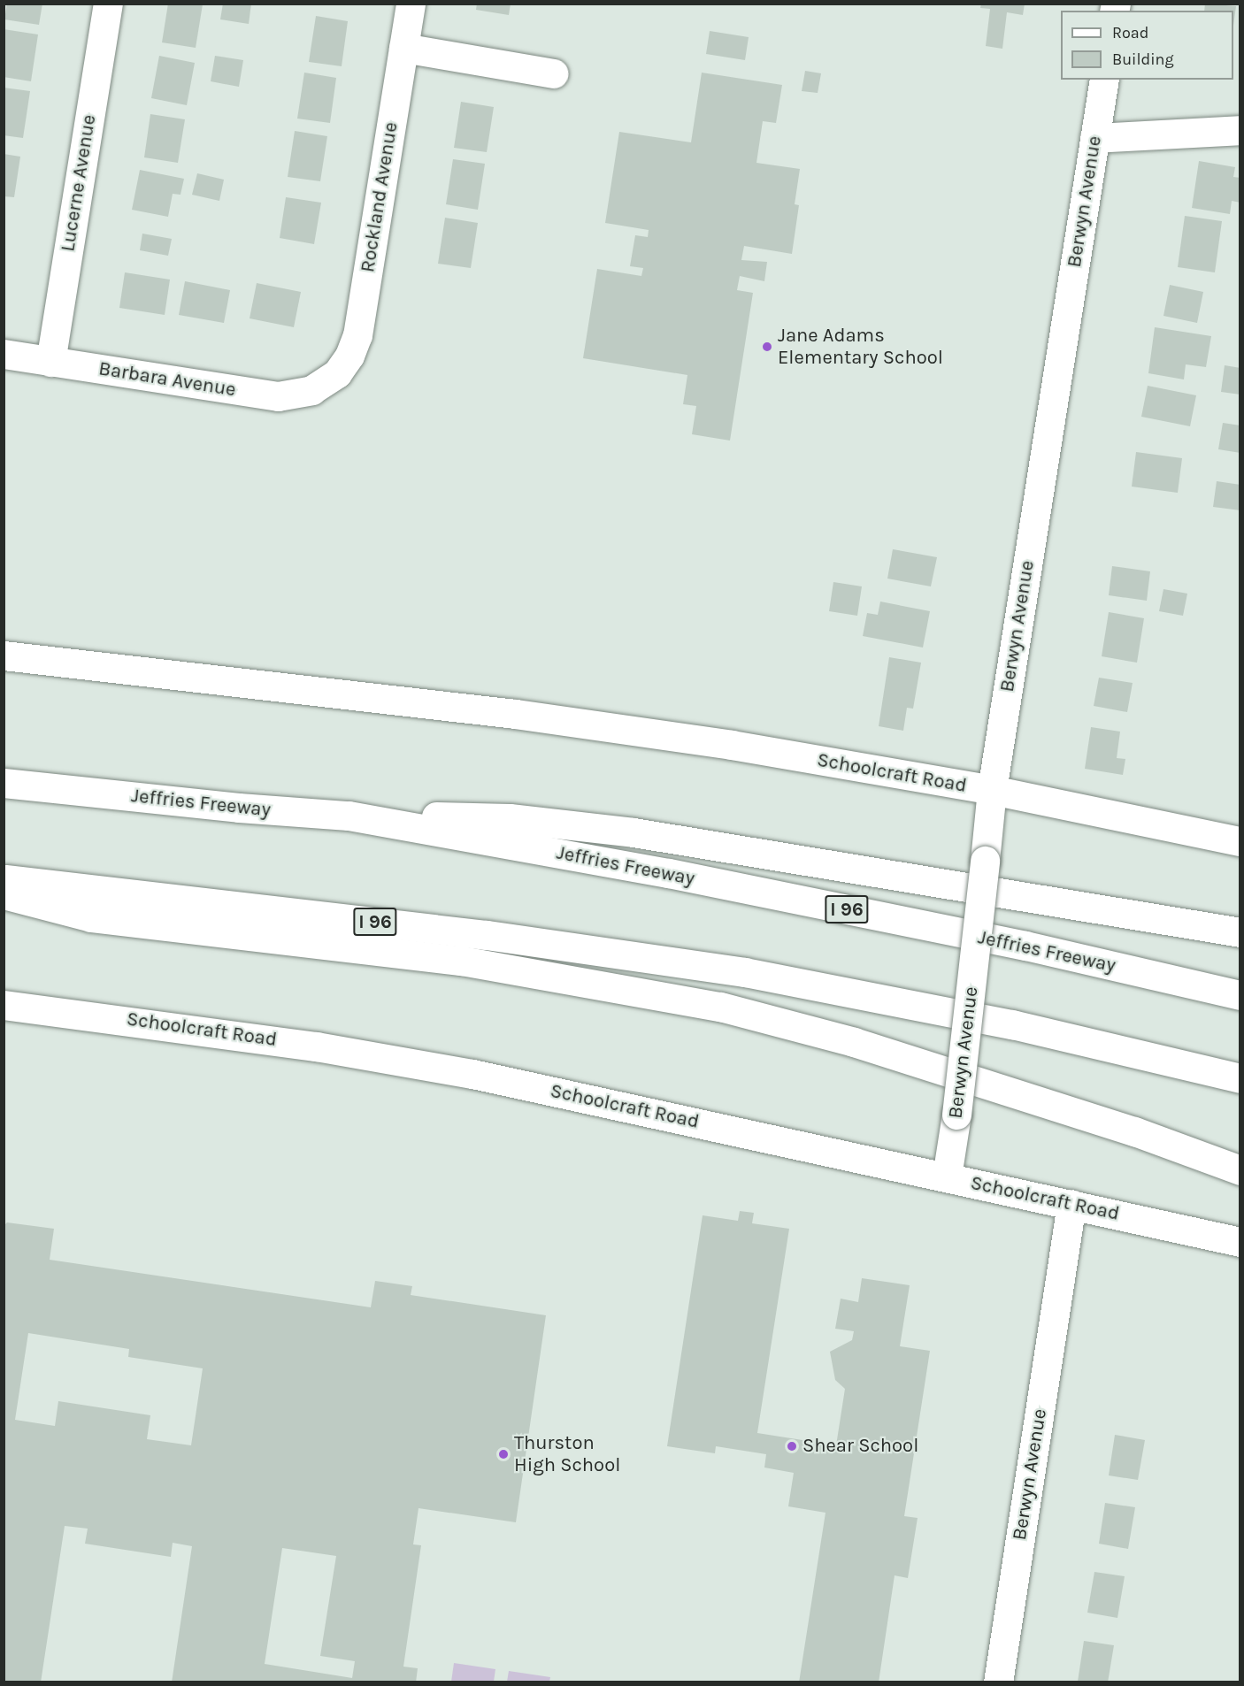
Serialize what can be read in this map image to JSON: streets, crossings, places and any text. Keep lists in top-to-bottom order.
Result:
{
  "streets": {
    "main road": [
      "Lucerne Avenue",
      "Rockland Avenue",
      "Berwyn Avenue",
      "Barbara Avenue",
      "Schoolcraft Road",
      "Jeffries Freeway",
      "I 96"
    ]
  },
  "crossings": [
    ["Lucerne Avenue", "Barbara Avenue"],
    ["Rockland Avenue", "Barbara Avenue"],
    ["Berwyn Avenue", "Schoolcraft Road"]
  ],
  "places": ["Jane Adams Elementary School", "Shear School", "Thurston High School"],
  "legend": ["Road", "Building"]
}
